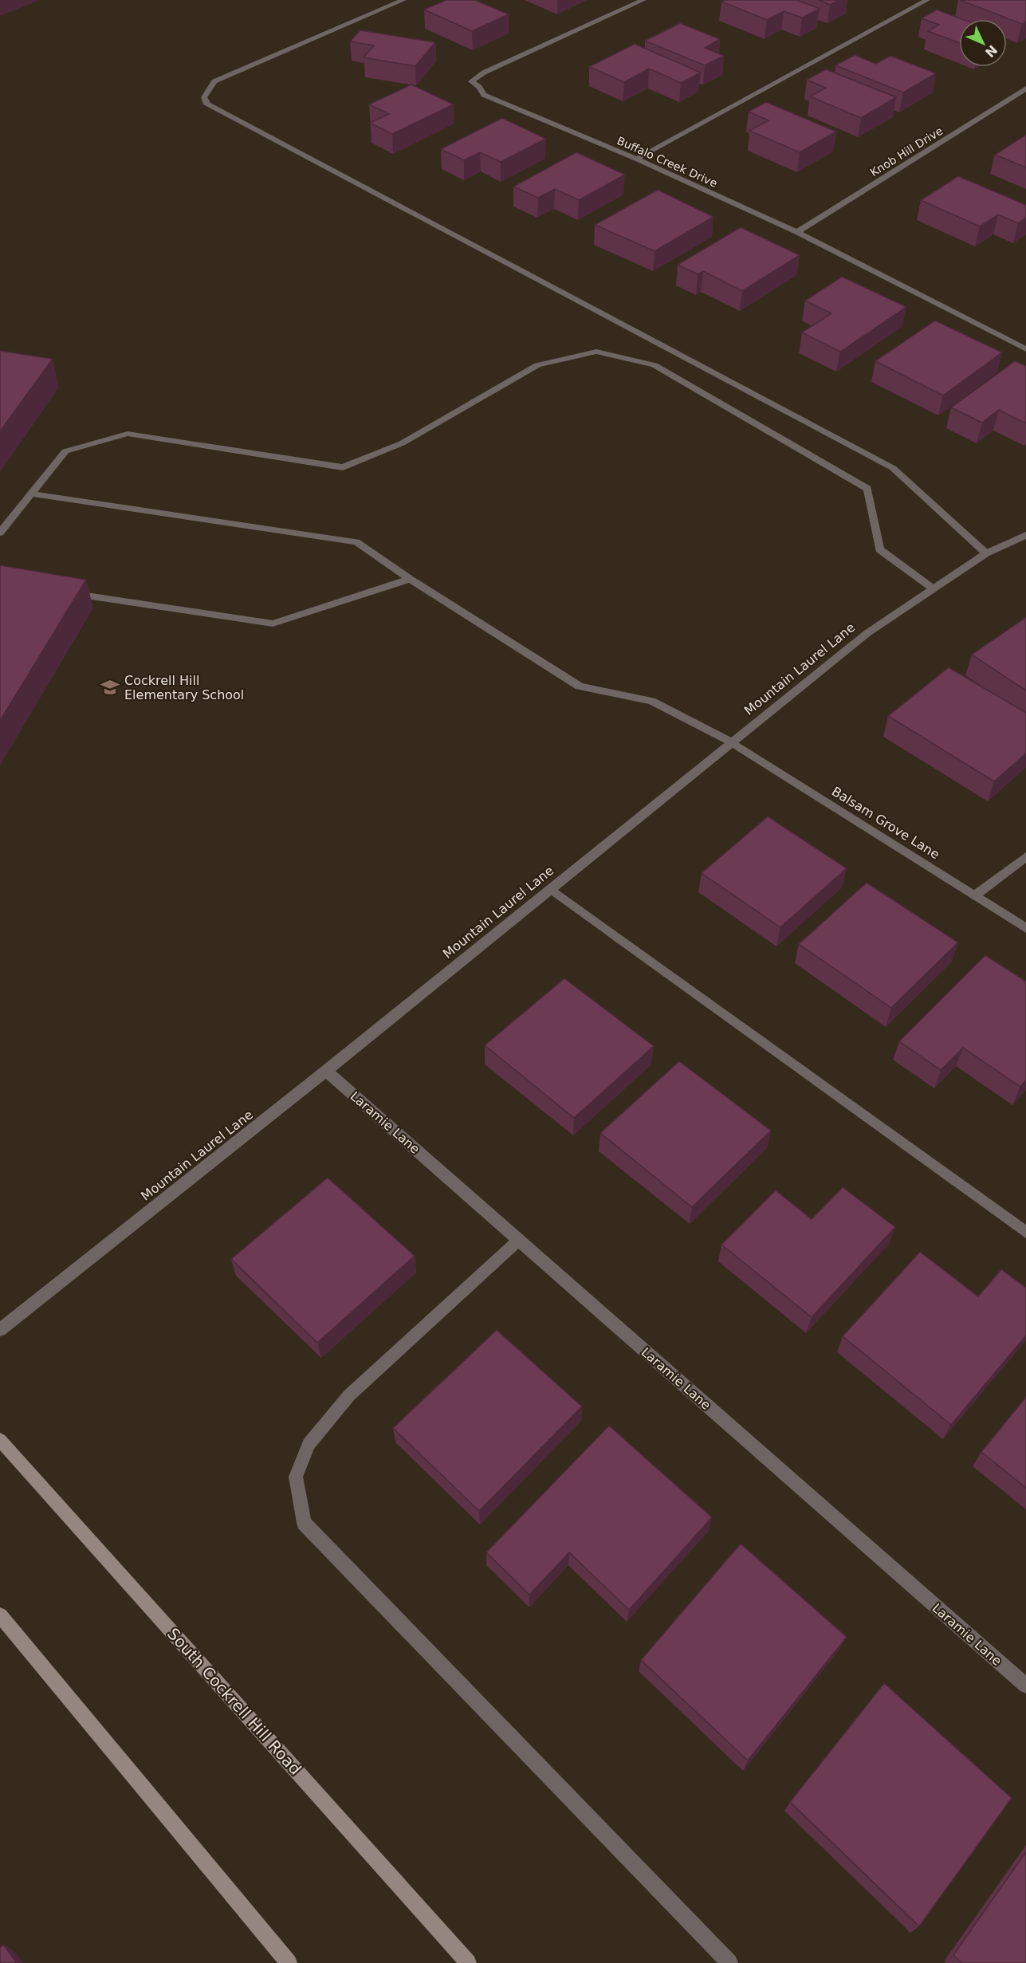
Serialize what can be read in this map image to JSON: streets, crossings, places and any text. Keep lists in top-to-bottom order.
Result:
{
  "streets": {
    "main road": ["South Cockrell Hill Road"],
    "street": [
      "Knob Hill Drive",
      "Buffalo Creek Drive",
      "Mountain Laurel Lane",
      "Balsam Grove Lane",
      "Laramie Lane"
    ]
  },
  "crossings": [
    ["Knob Hill Drive", "Buffalo Creek Drive"],
    ["Mountain Laurel Lane", "Balsam Grove Lane"],
    ["Mountain Laurel Lane", "Laramie Lane"]
  ],
  "places": {
    "school or university": ["Cockrell Hill Elementary School"]
  },
  "north": "bottom right"
}
